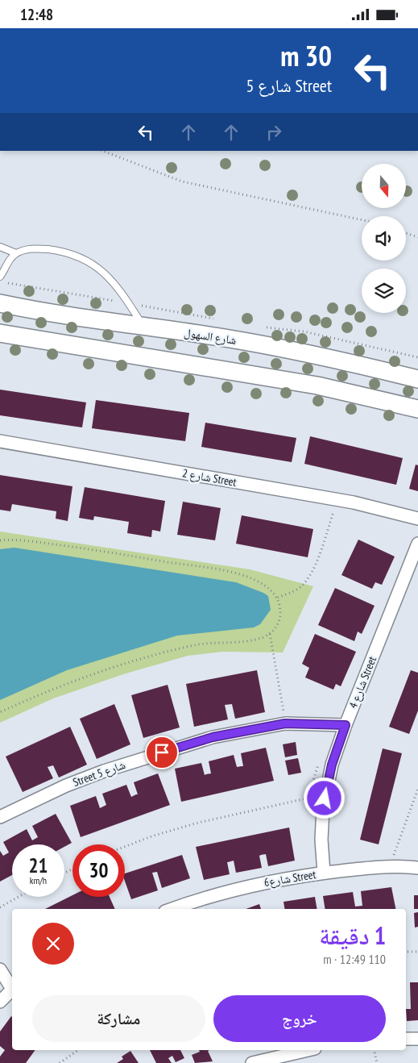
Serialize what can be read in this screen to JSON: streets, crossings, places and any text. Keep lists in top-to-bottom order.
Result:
{
  "streets": {
    "main road": ["شارع السهول"],
    "street": [
      "شارع 2 Street",
      "شارع 4 Street",
      "Street شارع 5",
      "شارع6 Street"
    ]
  },
  "crossings": [
    ["شارع 4 Street", "Street شارع 5"],
    ["شارع 4 Street", "شارع6 Street"]
  ],
  "north": "bottom",
  "page": {
    "status": "12:48",
    "turn": ["30 m", "Street شارع 5"],
    "speed": "21 km/h",
    "limit": "30",
    "heading": ["1 دقيقة", "110 m · 12:49"],
    "buttons": ["خروج", "مشاركة"]
  }
}
